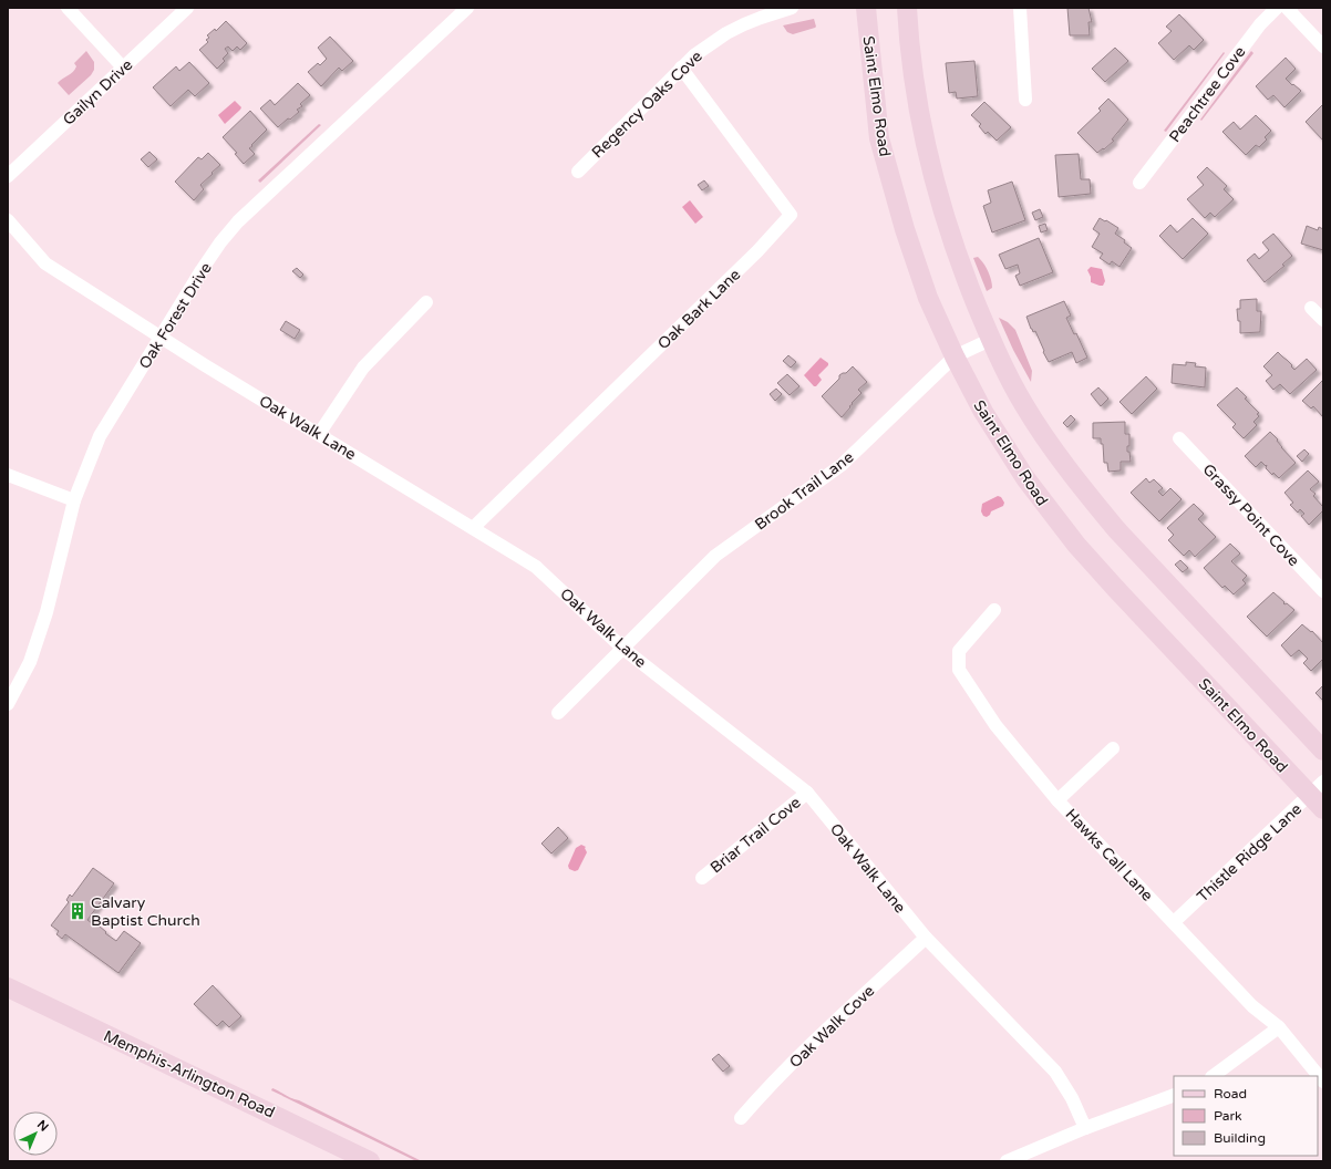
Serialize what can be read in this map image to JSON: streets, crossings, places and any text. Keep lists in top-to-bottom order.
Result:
{
  "streets": {
    "main road": ["Saint Elmo Road", "Memphis-Arlington Road"],
    "street": [
      "Gailyn Drive",
      "Peachtree Cove",
      "Regency Oaks Cove",
      "Oak Bark Lane",
      "Oak Forest Drive",
      "Oak Walk Lane",
      "Brook Trail Lane",
      "Grassy Point Cove",
      "Briar Trail Cove",
      "Thistle Ridge Lane",
      "Hawks Call Lane",
      "Oak Walk Cove"
    ]
  },
  "crossings": [
    ["Saint Elmo Road", "Brook Trail Lane"],
    ["Saint Elmo Road", "Thistle Ridge Lane"],
    ["Regency Oaks Cove", "Oak Bark Lane"],
    ["Oak Bark Lane", "Oak Walk Lane"],
    ["Oak Forest Drive", "Oak Walk Lane"],
    ["Oak Walk Lane", "Brook Trail Lane"],
    ["Oak Walk Lane", "Briar Trail Cove"],
    ["Oak Walk Lane", "Oak Walk Cove"],
    ["Thistle Ridge Lane", "Hawks Call Lane"]
  ],
  "places": {
    "building": ["Calvary Baptist Church"]
  },
  "legend": ["Road", "Park", "Building"],
  "north": "top right"
}
